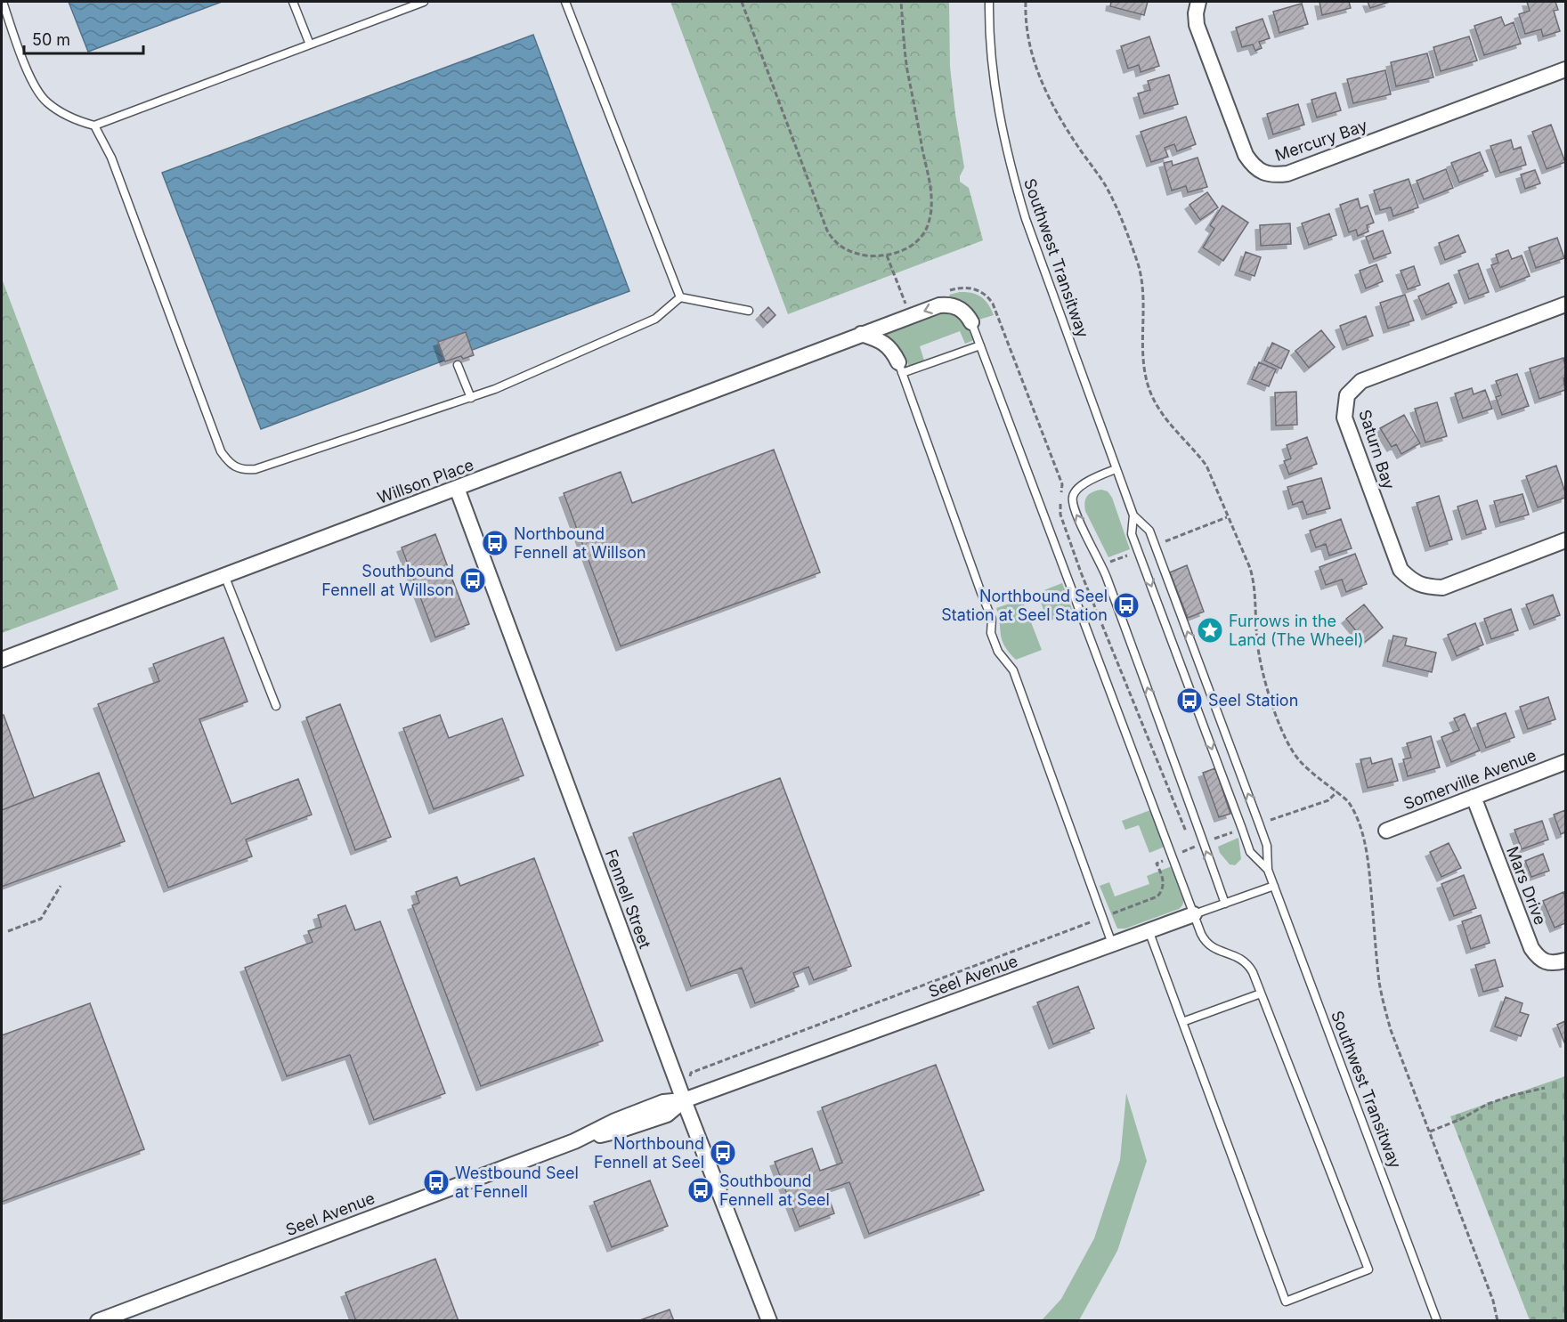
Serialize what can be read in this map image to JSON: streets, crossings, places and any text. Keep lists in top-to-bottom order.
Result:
{
  "streets": {
    "street": [
      "Mercury Bay",
      "Saturn Bay",
      "Willson Place",
      "Somerville Avenue",
      "Mars Drive",
      "Fennell Street",
      "Seel Avenue"
    ],
    "lane": ["Southwest Transitway"]
  },
  "crossings": [
    ["Southwest Transitway", "Seel Avenue"],
    ["Willson Place", "Fennell Street"],
    ["Somerville Avenue", "Mars Drive"],
    ["Fennell Street", "Seel Avenue"]
  ],
  "places": {
    "bus stop": [
      "Northbound Fennell at Willson",
      "Southbound Fennell at Willson",
      "Northbound Seel Station at Seel Station",
      "Seel Station",
      "Northbound Fennell at Seel",
      "Westbound Seel at Fennell",
      "Southbound Fennell at Seel"
    ],
    "place": ["Furrows in the Land (The Wheel)"]
  },
  "scale_bar": "50 m"
}
